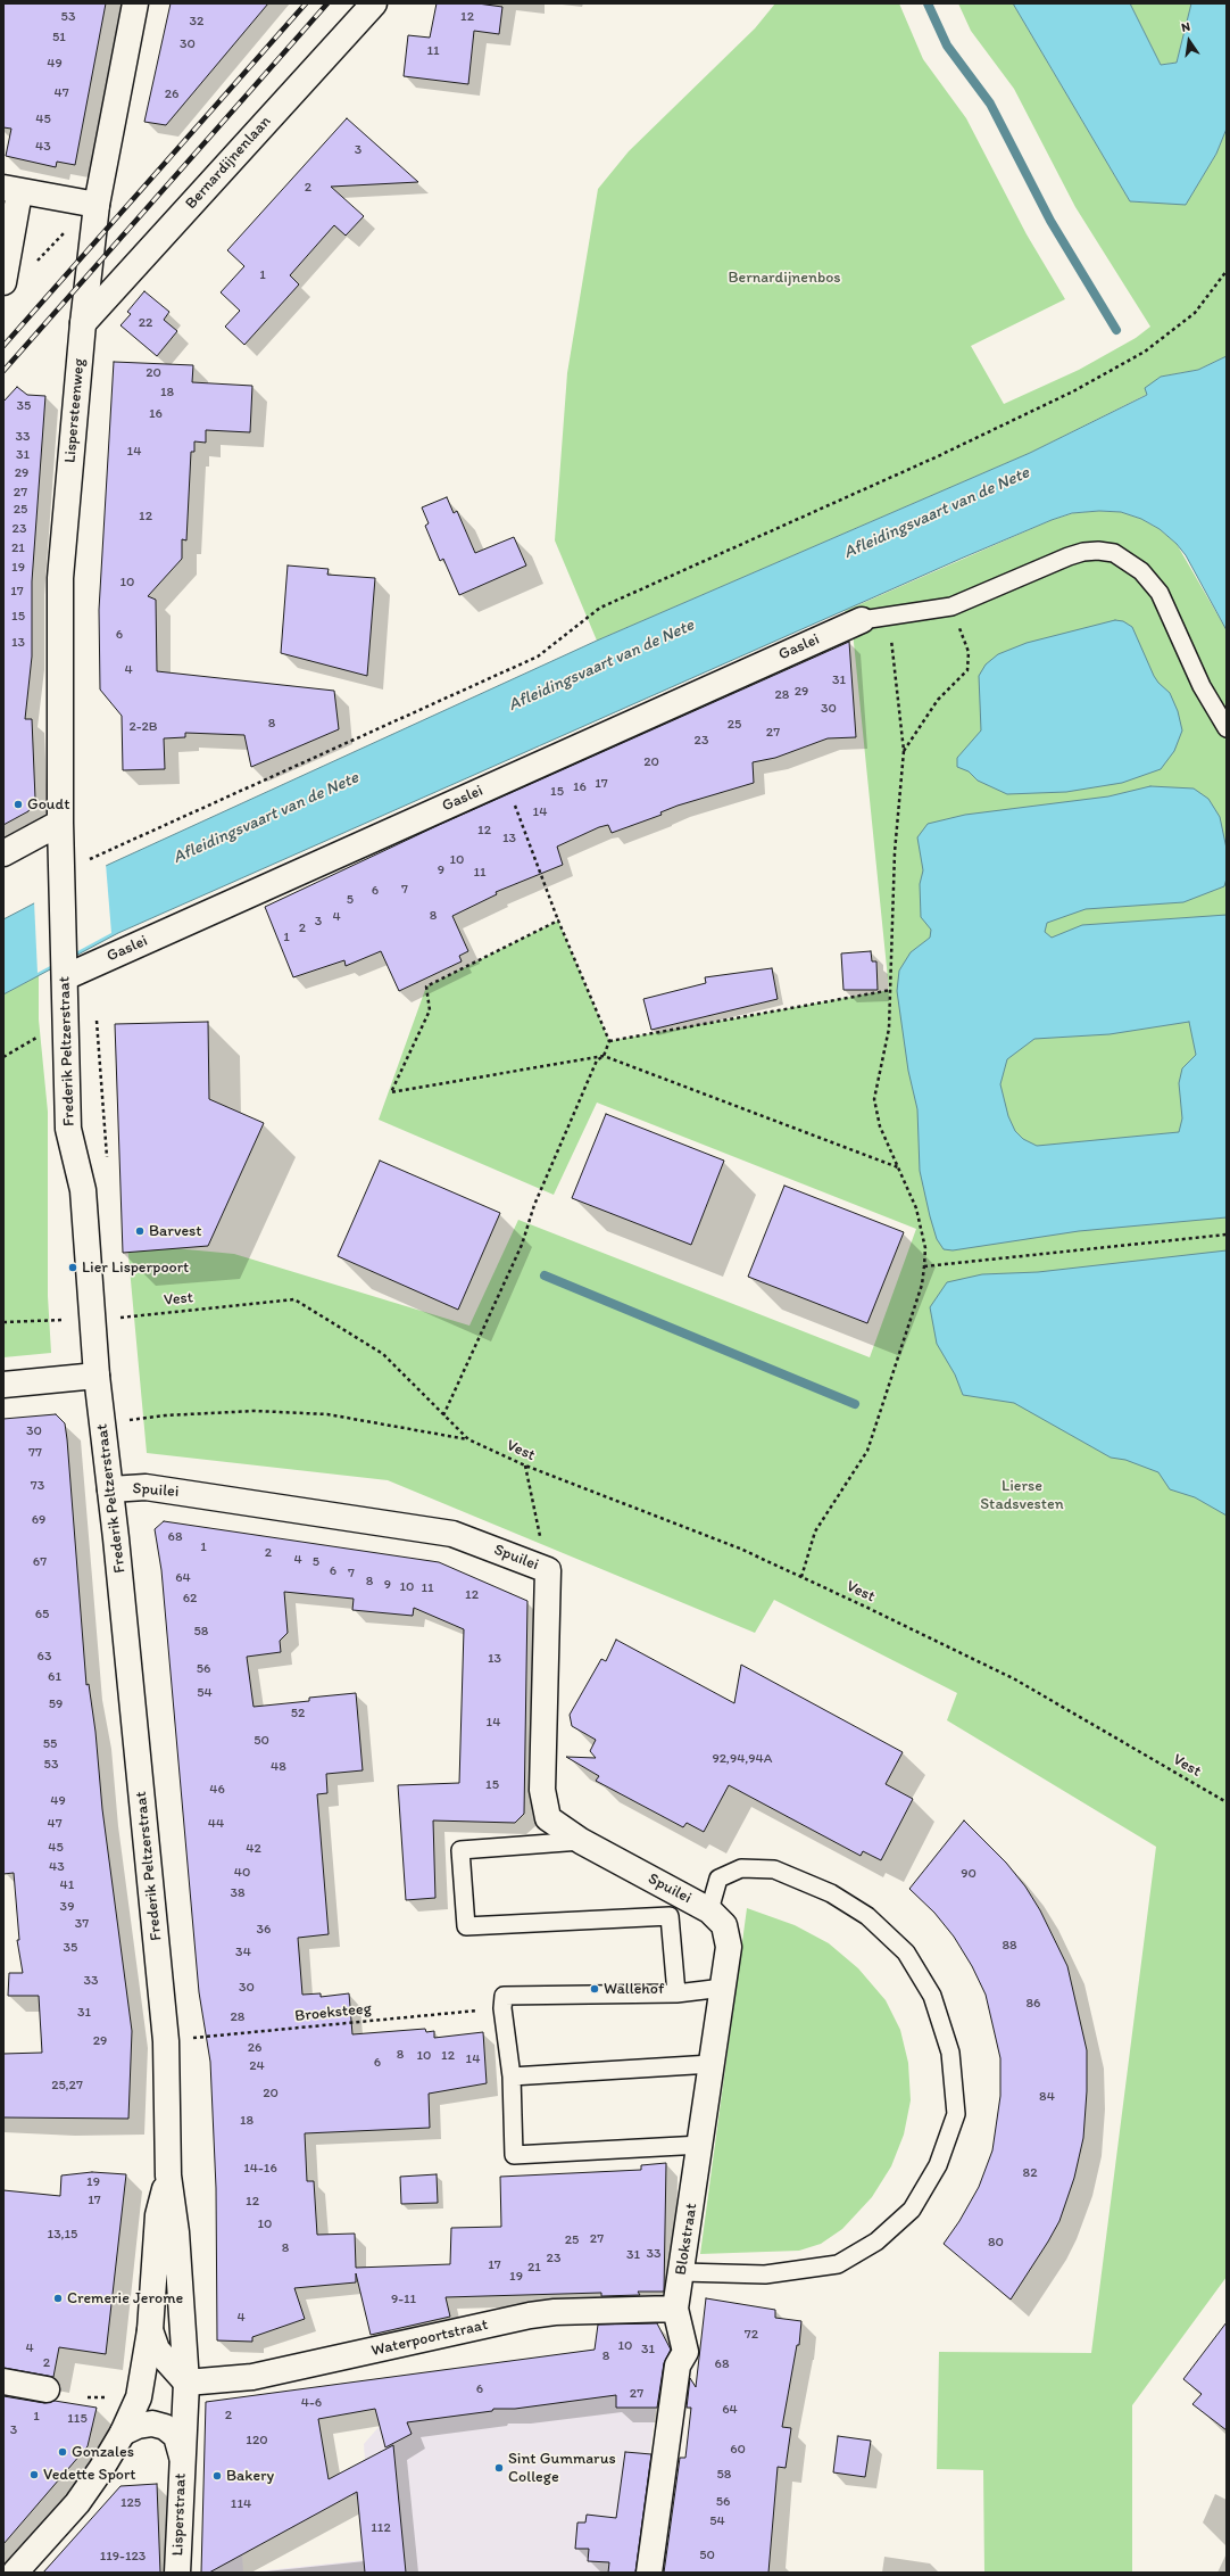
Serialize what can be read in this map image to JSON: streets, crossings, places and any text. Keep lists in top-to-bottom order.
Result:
{
  "streets": {
    "street": [
      "Bernardijnenlaan",
      "Lispersteenweg",
      "Gaslei",
      "Frederik Peltzerstraat",
      "Spuilei",
      "Blokstraat",
      "Waterpoortstraat",
      "Lisperstraat"
    ],
    "path": ["Vest", "Broeksteeg"]
  },
  "crossings": [
    ["Bernardijnenlaan", "Lispersteenweg"],
    ["Lispersteenweg", "Frederik Peltzerstraat"],
    ["Gaslei", "Frederik Peltzerstraat"],
    ["Frederik Peltzerstraat", "Vest"],
    ["Frederik Peltzerstraat", "Spuilei"],
    ["Frederik Peltzerstraat", "Broeksteeg"],
    ["Frederik Peltzerstraat", "Waterpoortstraat"],
    ["Frederik Peltzerstraat", "Lisperstraat"],
    ["Spuilei", "Blokstraat"],
    ["Blokstraat", "Waterpoortstraat"],
    ["Waterpoortstraat", "Lisperstraat"]
  ],
  "water": ["Afleidingsvaart van de Nete"],
  "parks": ["Bernardijnenbos", "Lierse Stadsvesten"],
  "places": [
    "Goudt",
    "Barvest",
    "Lier Lisperpoort",
    "Wallehof",
    "Cremerie Jerome",
    "Gonzales",
    "Sint Gummarus College",
    "Vedette Sport",
    "Bakery"
  ],
  "house_numbers": [
    "53",
    "12",
    "32",
    "51",
    "30",
    "11",
    "49",
    "47",
    "26",
    "45",
    "43",
    "3",
    "2",
    "1",
    "22",
    "20",
    "18",
    "35",
    "16",
    "33",
    "14",
    "31",
    "29",
    "27",
    "25",
    "12",
    "23",
    "21",
    "19",
    "10",
    "17",
    "15",
    "6",
    "13",
    "4",
    "31",
    "29",
    "28",
    "30",
    "8",
    "25",
    "2-2B",
    "27",
    "23",
    "20",
    "17",
    "16",
    "15",
    "14",
    "12",
    "13",
    "10",
    "9",
    "11",
    "7",
    "6",
    "5",
    "8",
    "4",
    "3",
    "2",
    "1",
    "30",
    "77",
    "73",
    "69",
    "68",
    "1",
    "2",
    "4",
    "67",
    "5",
    "6",
    "7",
    "64",
    "8",
    "9",
    "10",
    "11",
    "12",
    "62",
    "65",
    "58",
    "63",
    "13",
    "56",
    "61",
    "54",
    "59",
    "52",
    "14",
    "50",
    "55",
    "92,94,94A",
    "53",
    "48",
    "15",
    "46",
    "49",
    "47",
    "44",
    "45",
    "42",
    "43",
    "40",
    "90",
    "41",
    "38",
    "39",
    "37",
    "36",
    "88",
    "35",
    "34",
    "33",
    "30",
    "86",
    "31",
    "28",
    "29",
    "26",
    "8",
    "10",
    "12",
    "14",
    "6",
    "24",
    "25,27",
    "20",
    "84",
    "18",
    "14-16",
    "82",
    "19",
    "17",
    "12",
    "10",
    "13,15",
    "27",
    "25",
    "80",
    "8",
    "33",
    "31",
    "23",
    "17",
    "21",
    "19",
    "9-11",
    "4",
    "72",
    "10",
    "4",
    "31",
    "8",
    "2",
    "68",
    "6",
    "27",
    "4-6",
    "64",
    "2",
    "1",
    "115",
    "3",
    "120",
    "60",
    "58",
    "56",
    "125",
    "114",
    "54",
    "112",
    "50",
    "119-123"
  ],
  "north": "top"
}
